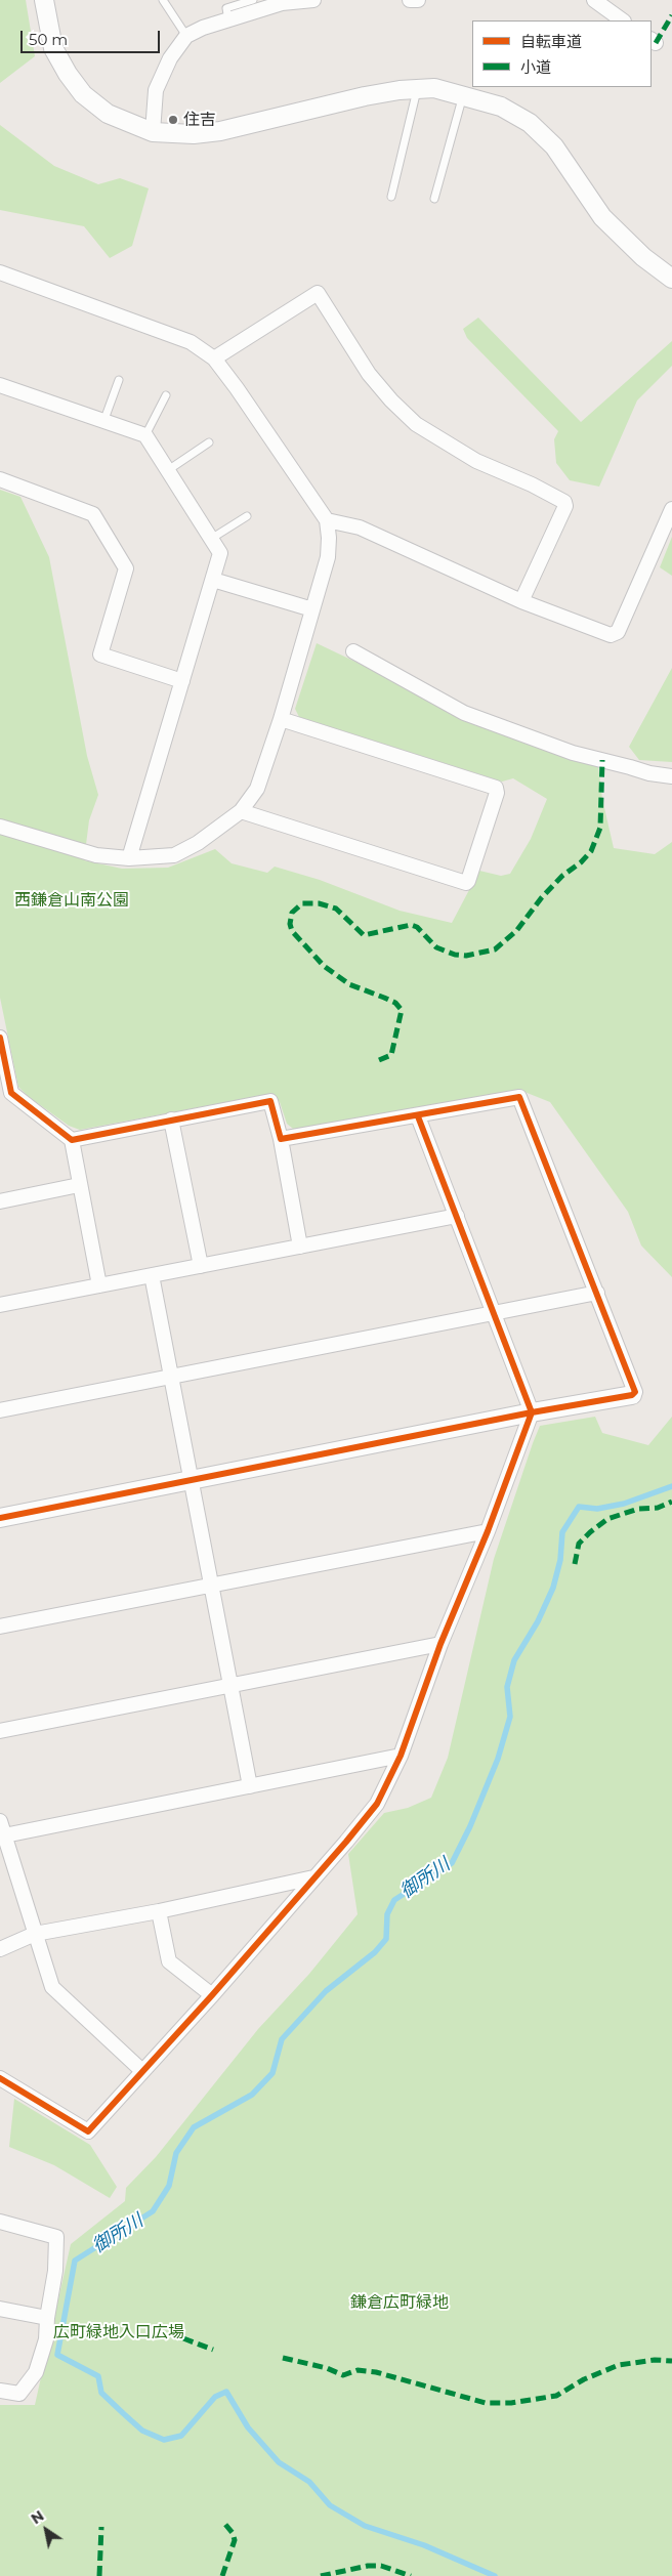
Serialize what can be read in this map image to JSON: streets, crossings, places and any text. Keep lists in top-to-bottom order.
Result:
{
  "water": ["御所川"],
  "parks": ["西鎌倉山南公園", "鎌倉広町緑地", "広町緑地入口広場"],
  "places": ["住吉"],
  "legend": ["自転車道", "小道"],
  "scale_bar": "50 m",
  "north": "top left"
}
